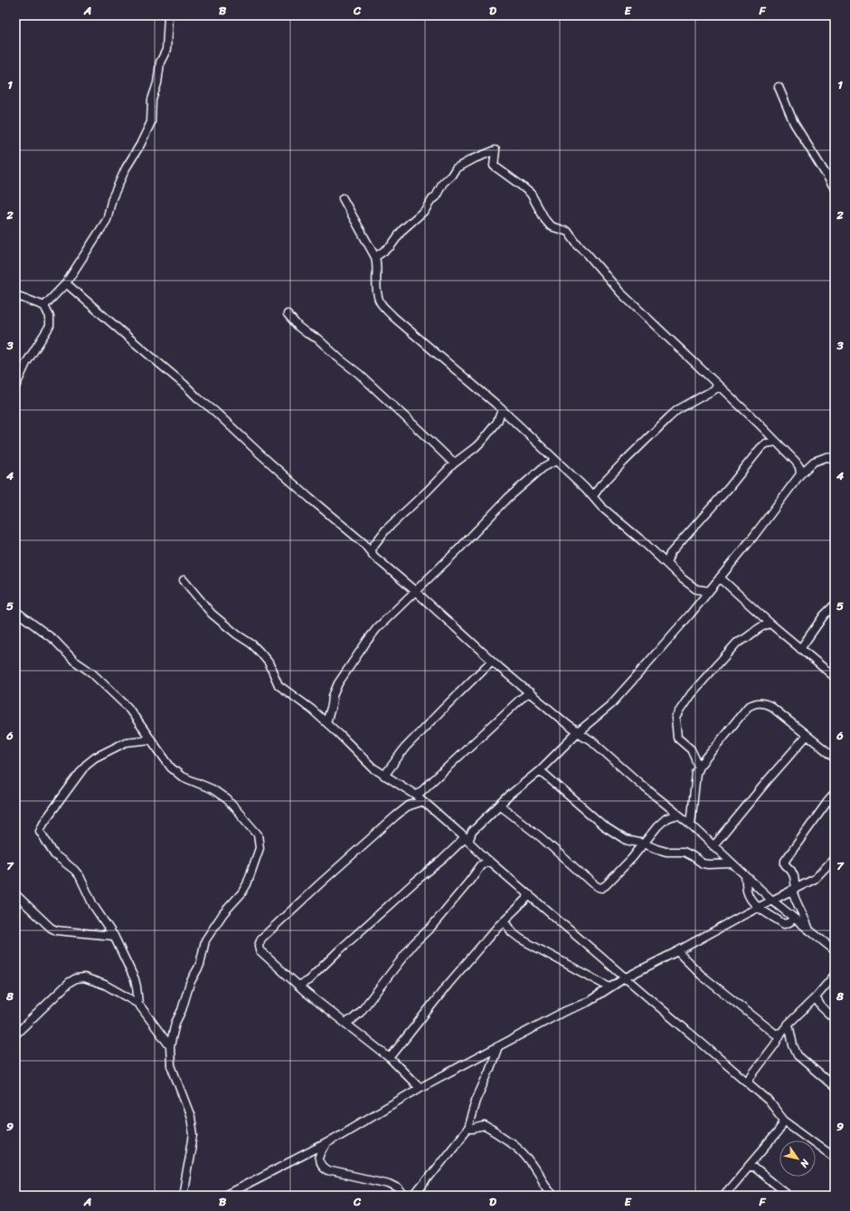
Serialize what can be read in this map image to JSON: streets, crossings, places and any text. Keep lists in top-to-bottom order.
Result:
{
  "north": "bottom right",
  "grid": {
    "columns": [
      "A",
      "B",
      "C",
      "D",
      "E",
      "F"
    ],
    "rows": [
      "1",
      "2",
      "3",
      "4",
      "5",
      "6",
      "7",
      "8",
      "9"
    ]
  }
}
